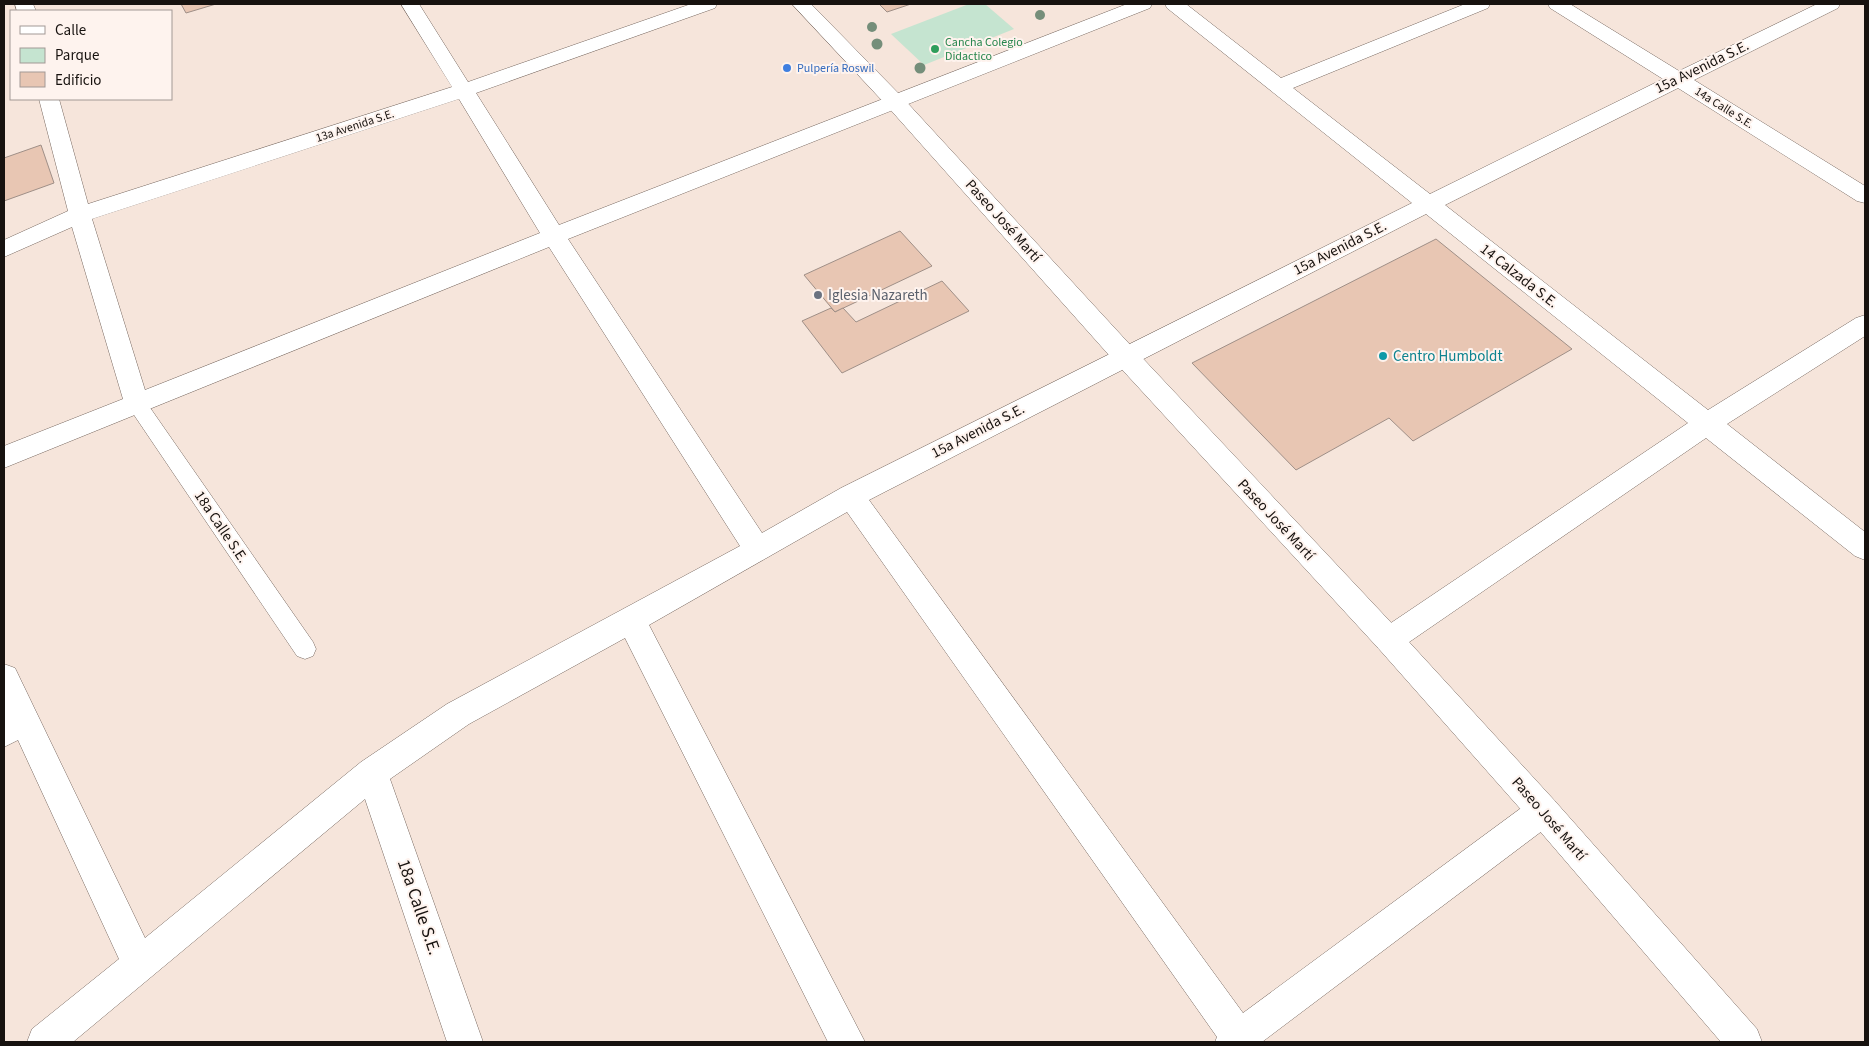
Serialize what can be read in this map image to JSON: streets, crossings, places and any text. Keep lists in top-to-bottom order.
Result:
{
  "streets": {
    "street": [
      "15a Avenida S.E.",
      "14a Calle S.E.",
      "13a Avenida S.E.",
      "Paseo José Martí",
      "14 Calzada S.E.",
      "18a Calle S.E."
    ]
  },
  "crossings": [
    ["15a Avenida S.E.", "14a Calle S.E."],
    ["15a Avenida S.E.", "Paseo José Martí"],
    ["15a Avenida S.E.", "14 Calzada S.E."],
    ["15a Avenida S.E.", "18a Calle S.E."]
  ],
  "places": [
    "Cancha Colegio Didactico",
    "Pulpería Roswil",
    "Iglesia Nazareth",
    "Centro Humboldt"
  ],
  "legend": ["Calle", "Parque", "Edificio"]
}
